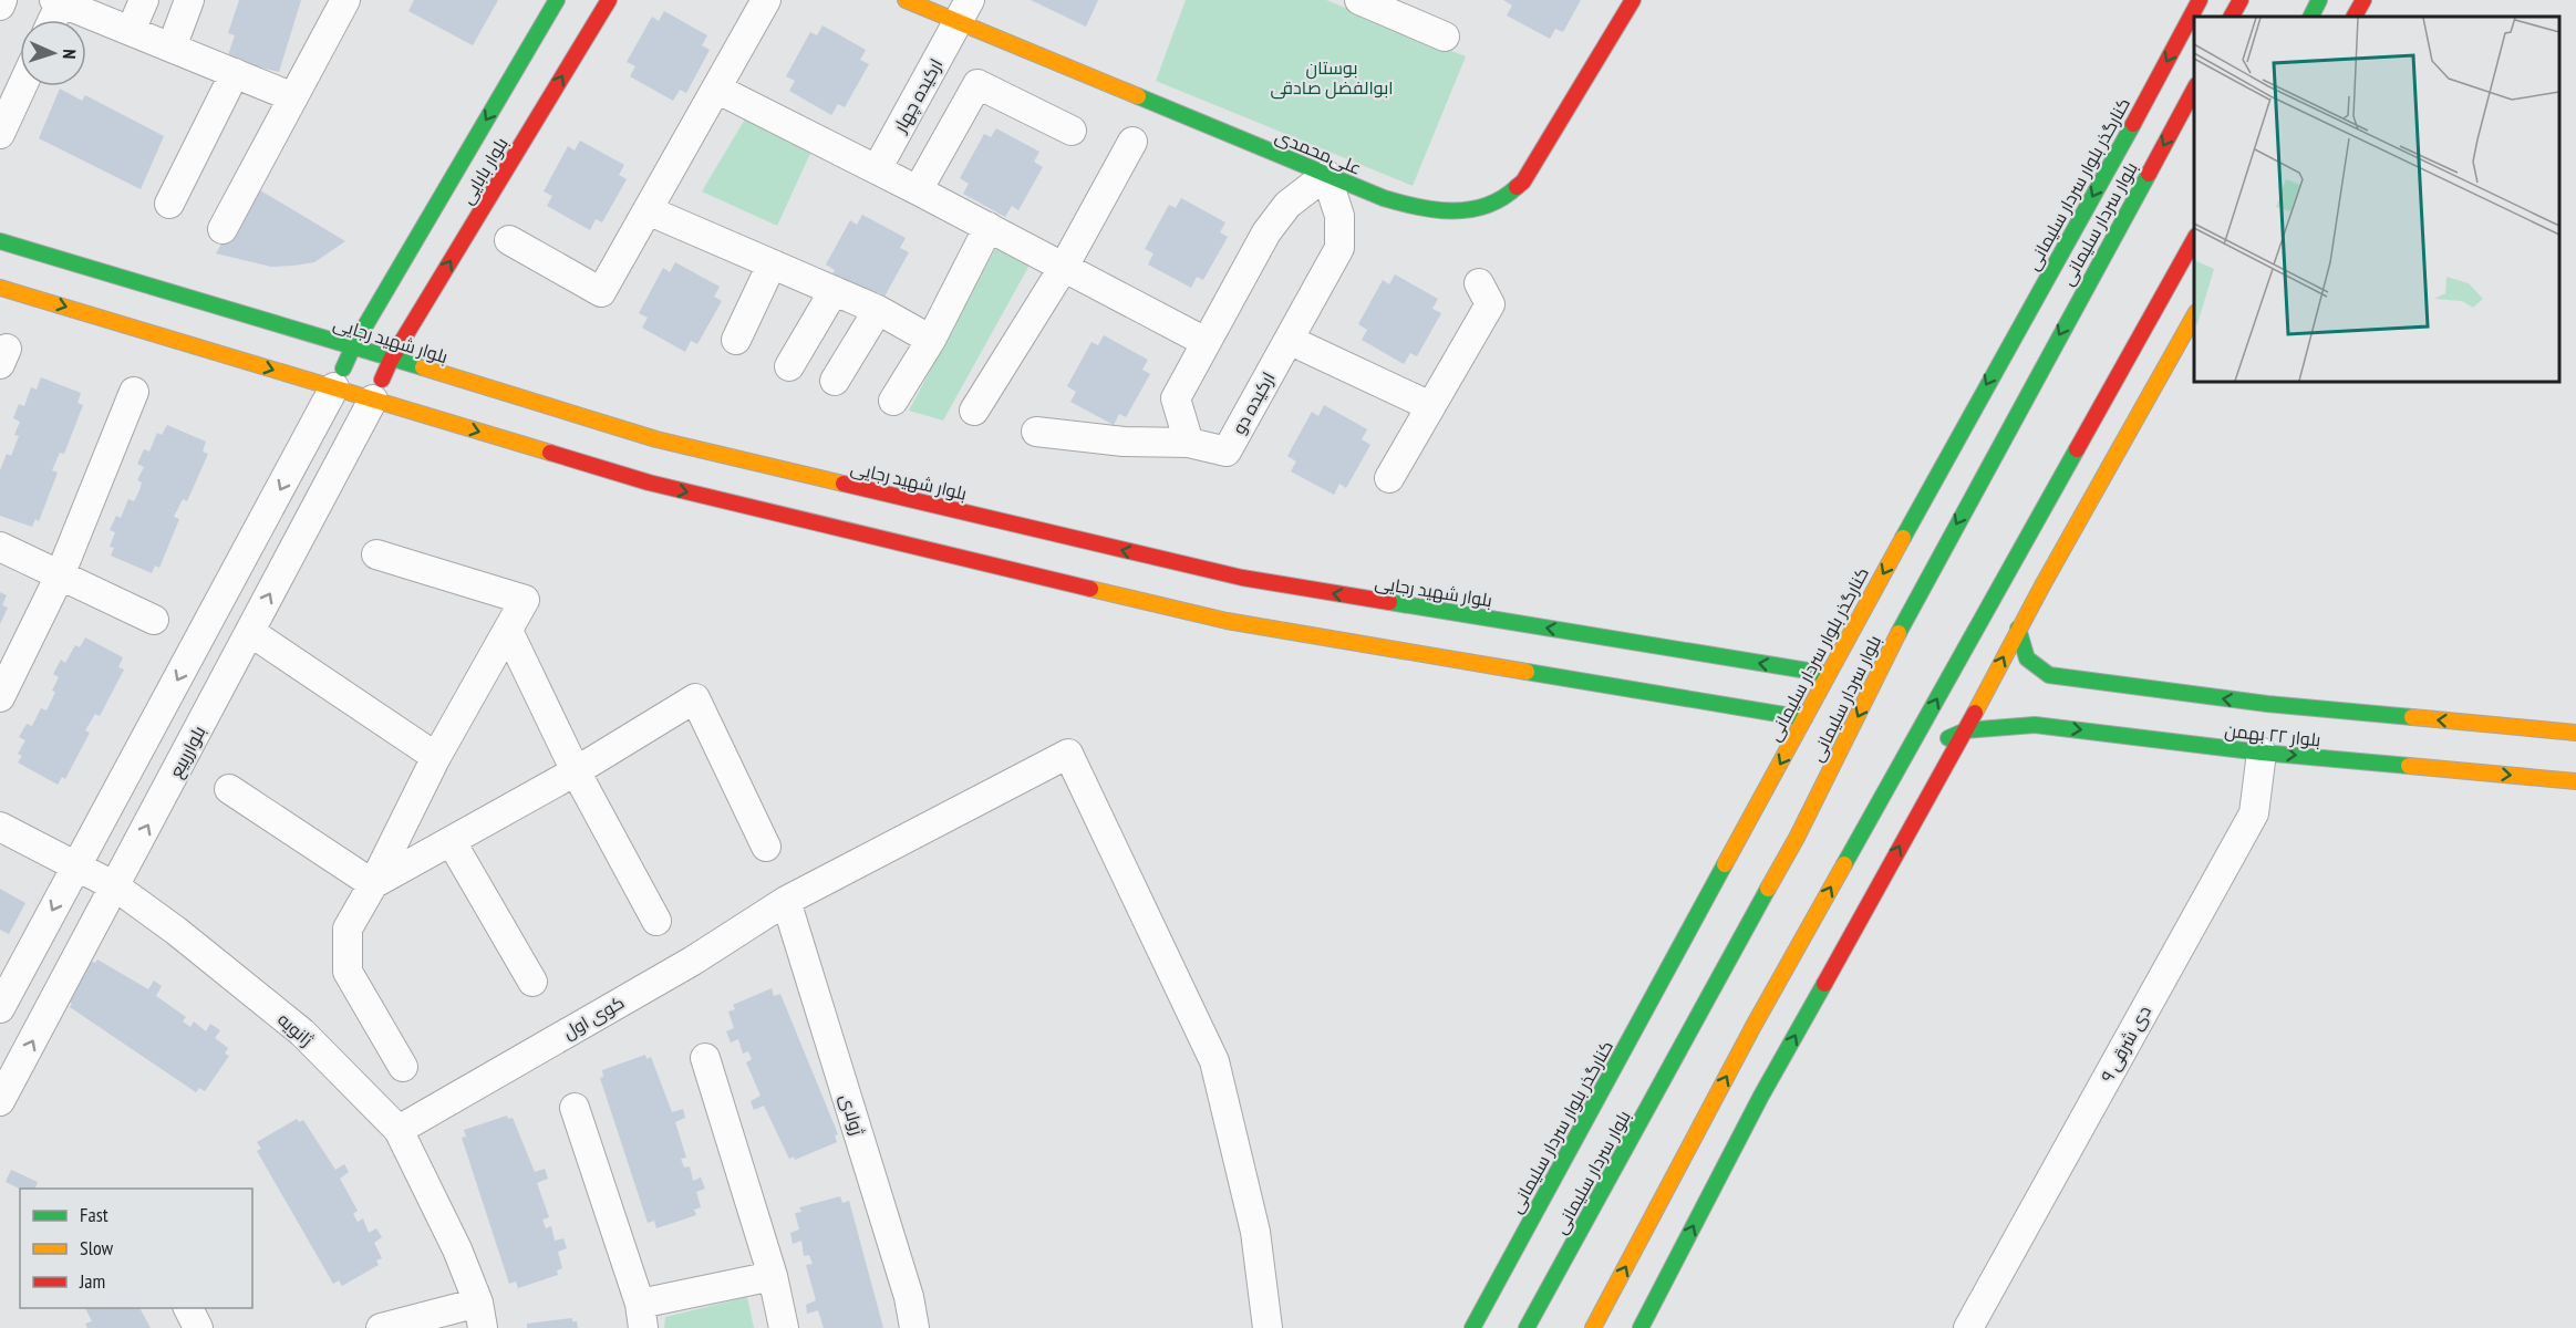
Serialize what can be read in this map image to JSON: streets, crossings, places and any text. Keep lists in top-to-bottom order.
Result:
{
  "streets": {
    "main road": [
      "علی‌محمدی",
      "بلوار بابایی",
      "کنارگذر بلوار سردار سلیمانی",
      "بلوار سردار سلیمانی",
      "بلوار شهید رجایی",
      "بلوار ۲۲ بهمن"
    ],
    "street": [
      "ارکیده چهار",
      "ارکیده دو",
      "بلوارربیع",
      "کوی اول",
      "ژانویه",
      "۹ دی شرقی",
      "ژولای"
    ]
  },
  "crossings": [
    ["ارکیده چهار", "علی‌محمدی"],
    ["علی‌محمدی", "ارکیده دو"],
    ["بلوار بابایی", "بلوار شهید رجایی"],
    ["بلوار بابایی", "بلوارربیع"],
    ["کنارگذر بلوار سردار سلیمانی", "بلوار شهید رجایی"],
    ["بلوار ۲۲ بهمن", "۹ دی شرقی"],
    ["بلوارربیع", "ژانویه"],
    ["کوی اول", "ژانویه"],
    ["کوی اول", "ژولای"]
  ],
  "parks": ["بوستان ابوالفضل صادقی"],
  "legend": ["Fast", "Slow", "Jam"],
  "north": "right"
}
